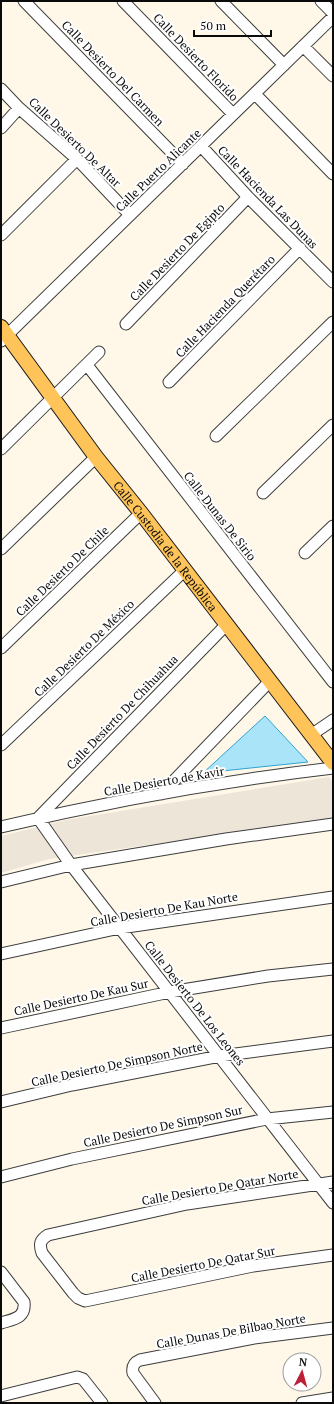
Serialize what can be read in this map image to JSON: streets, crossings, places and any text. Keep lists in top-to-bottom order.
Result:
{
  "streets": {
    "main road": ["Calle Custodia de la República"],
    "street": [
      "Calle Desierto Florido",
      "Calle Desierto Del Carmen",
      "Calle Desierto De Altar",
      "Calle Puerto Alicante",
      "Calle Hacienda Las Dunas",
      "Calle Desierto De Egipto",
      "Calle Hacienda Querétaro",
      "Calle Dunas De Sirio",
      "Calle Desierto De Chile",
      "Calle Desierto De México",
      "Calle Desierto De Chihuahua",
      "Calle Desierto de Kavir",
      "Calle Desierto De Kau Norte",
      "Calle Desierto De Kau Sur",
      "Calle Desierto De Los Leones",
      "Calle Desierto De Simpson Norte",
      "Calle Desierto De Simpson Sur",
      "Calle Desierto De Qatar Norte",
      "Calle Desierto De Qatar Sur",
      "Calle Dunas De Bilbao Norte"
    ]
  },
  "crossings": [
    ["Calle Desierto Florido", "Calle Puerto Alicante"],
    ["Calle Desierto Del Carmen", "Calle Puerto Alicante"],
    ["Calle Desierto De Altar", "Calle Puerto Alicante"],
    ["Calle Puerto Alicante", "Calle Hacienda Las Dunas"],
    ["Calle Puerto Alicante", "Calle Custodia de la República"],
    ["Calle Hacienda Las Dunas", "Calle Desierto De Egipto"],
    ["Calle Hacienda Las Dunas", "Calle Hacienda Querétaro"],
    ["Calle Custodia de la República", "Calle Desierto De Chile"],
    ["Calle Custodia de la República", "Calle Desierto De México"],
    ["Calle Custodia de la República", "Calle Desierto De Chihuahua"],
    ["Calle Desierto De Chihuahua", "Calle Desierto de Kavir"],
    ["Calle Desierto De Chihuahua", "Calle Desierto De Los Leones"],
    ["Calle Desierto de Kavir", "Calle Desierto De Los Leones"],
    ["Calle Desierto De Kau Norte", "Calle Desierto De Los Leones"],
    ["Calle Desierto De Kau Sur", "Calle Desierto De Los Leones"],
    ["Calle Desierto De Los Leones", "Calle Desierto De Simpson Norte"],
    ["Calle Desierto De Los Leones", "Calle Desierto De Simpson Sur"],
    ["Calle Desierto De Los Leones", "Calle Desierto De Qatar Norte"],
    ["Calle Desierto De Qatar Norte", "Calle Desierto De Qatar Sur"]
  ],
  "scale_bar": "50 m",
  "north": "top"
}
